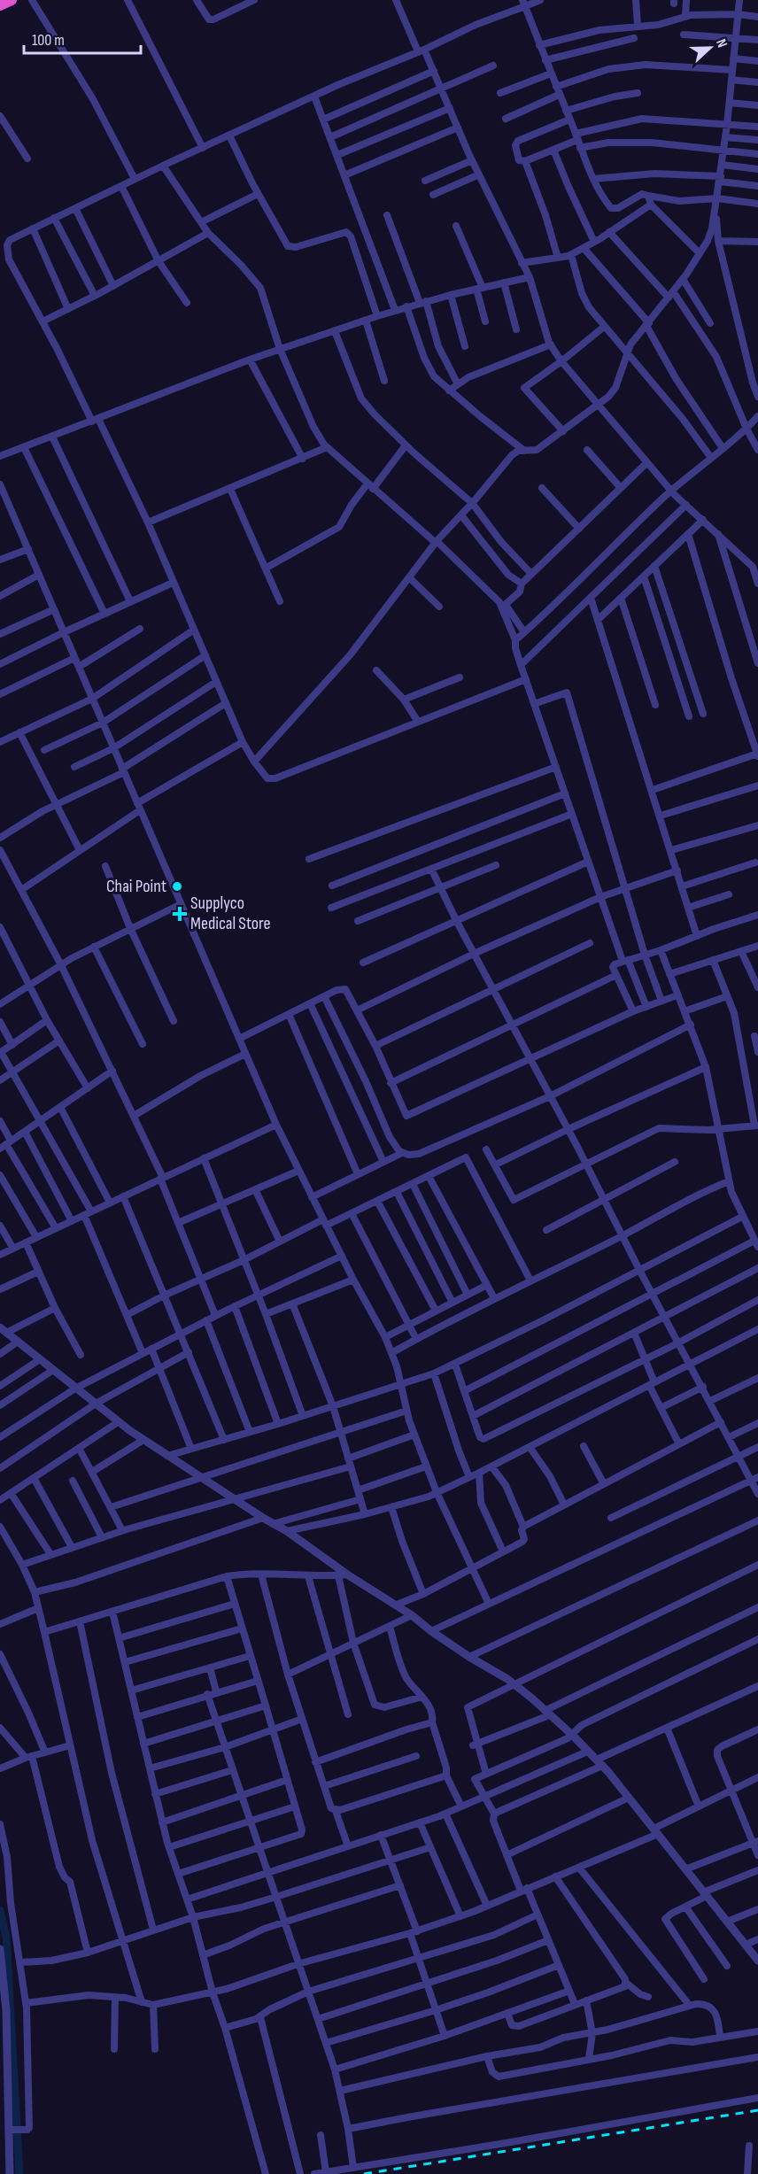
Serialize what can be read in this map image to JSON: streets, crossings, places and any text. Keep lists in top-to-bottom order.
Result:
{
  "places": {
    "other": ["Chai Point"],
    "health": ["Supplyco Medical Store"]
  },
  "scale_bar": "100 m",
  "north": "right"
}
